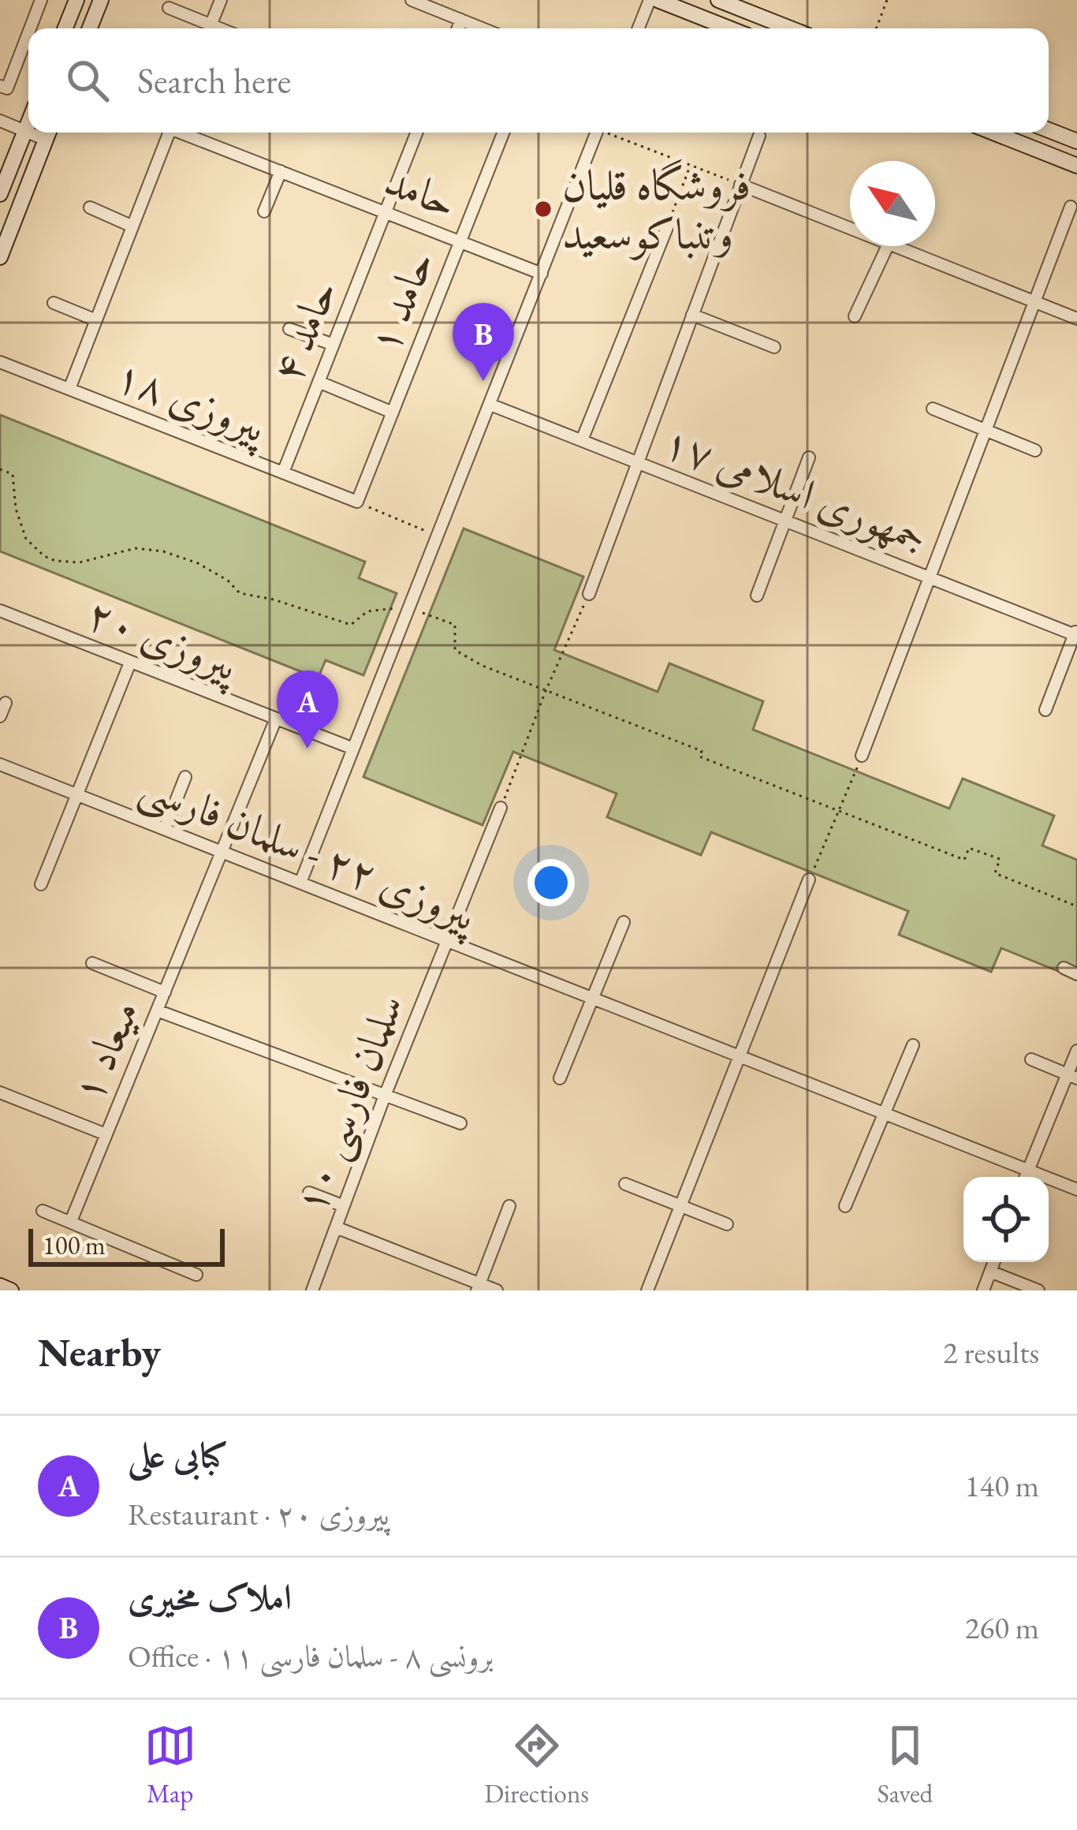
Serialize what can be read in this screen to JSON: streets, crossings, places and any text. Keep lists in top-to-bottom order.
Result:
{
  "streets": {
    "street": [
      "حامد",
      "حامد ۱",
      "حامد ۴",
      "پیروزی ۱۸",
      "جمهوری اسلامی ۱۷",
      "پیروزی ۲۰",
      "پیروزی ۲۲ - سلمان فارسی",
      "میعاد ۱",
      "سلمان فارسی ۱۰"
    ]
  },
  "crossings": [
    ["حامد", "حامد ۱"],
    ["حامد", "حامد ۴"],
    ["حامد ۱", "پیروزی ۱۸"],
    ["حامد ۴", "پیروزی ۱۸"],
    ["پیروزی ۲۰", "میعاد ۱"],
    ["پیروزی ۲۲ - سلمان فارسی", "میعاد ۱"],
    ["پیروزی ۲۲ - سلمان فارسی", "سلمان فارسی ۱۰"]
  ],
  "places": ["فروشگاه قلیان وتنباکوسعید"],
  "scale_bar": "100 m",
  "north": "top left",
  "page": {
    "search": "Search here",
    "pins": ["B", "A"],
    "scale": "100 m",
    "heading": ["Nearby", "2 results"],
    "list": [
      {
        "mark": "A",
        "name": "کبابی علی",
        "note": "Restaurant · پیروزی ۲۰",
        "value": "140 m"
      },
      {
        "mark": "B",
        "name": "املاک مخیری",
        "note": "Office · برونسی ۸ - سلمان فارسی ۱۱",
        "value": "260 m"
      }
    ],
    "nav": ["Map", "Directions", "Saved"]
  }
}
